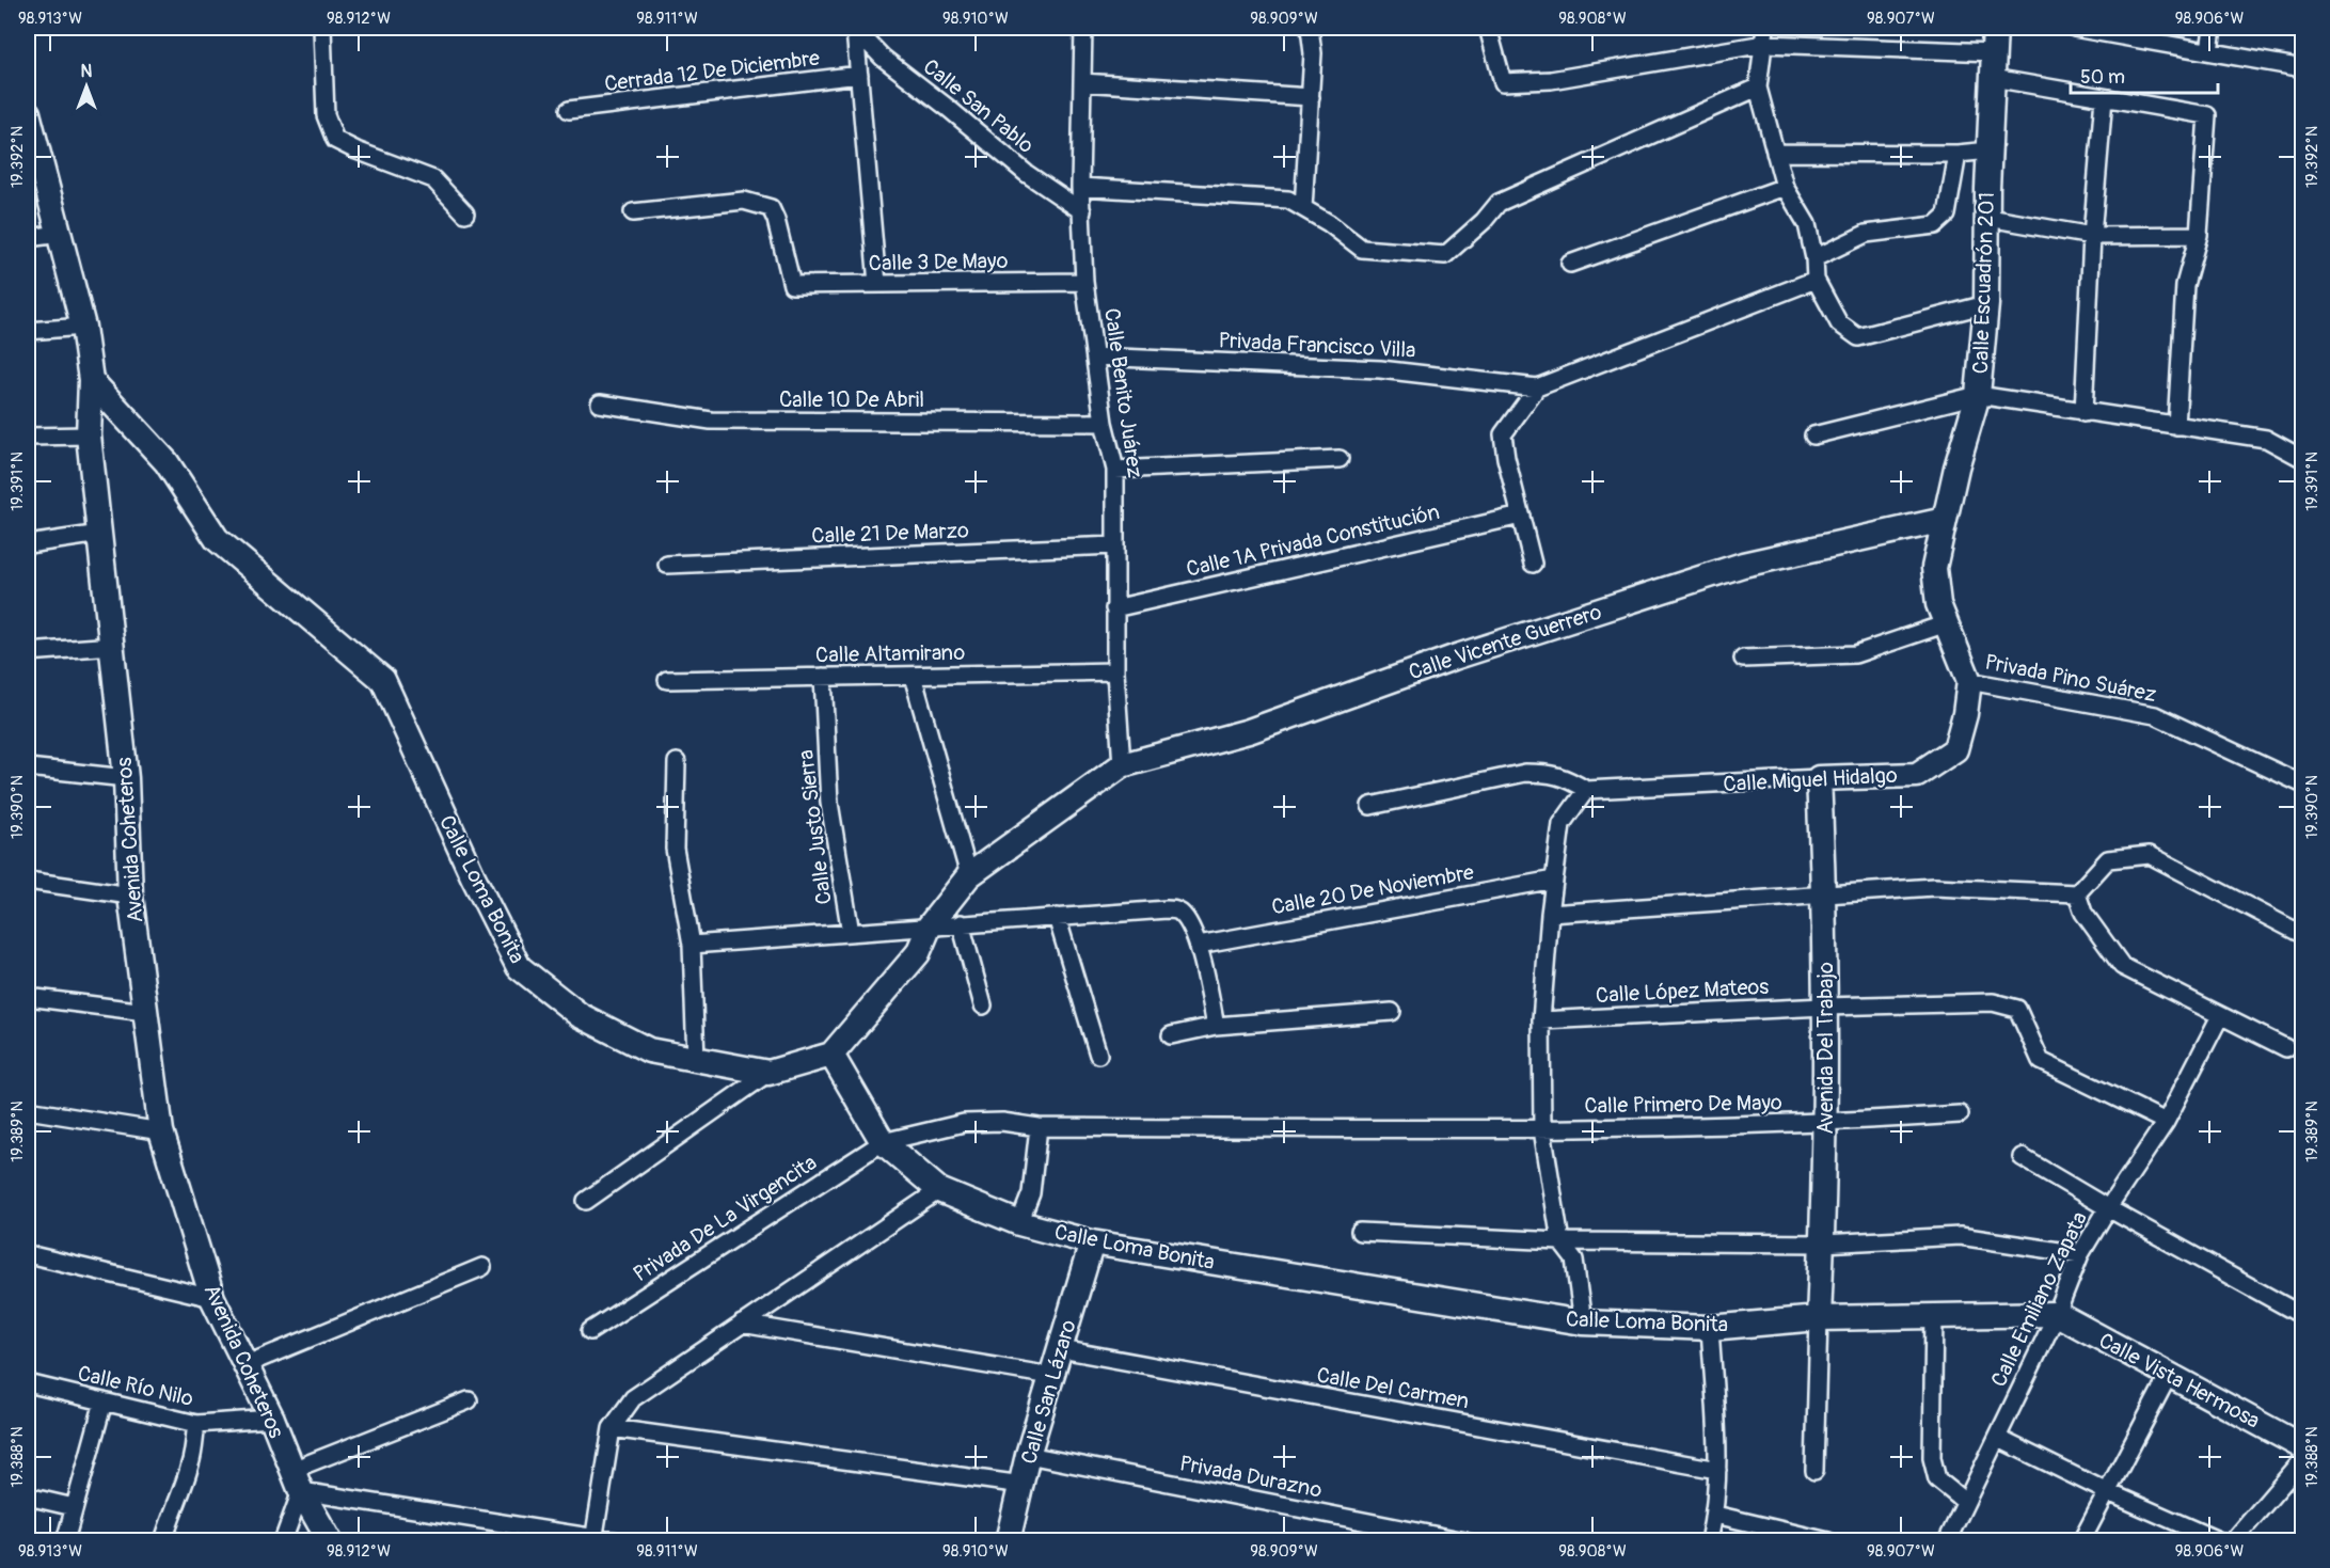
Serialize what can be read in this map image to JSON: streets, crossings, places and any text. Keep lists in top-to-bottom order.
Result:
{
  "streets": {
    "street": [
      "Cerrada 12 De Diciembre",
      "Calle San Pablo",
      "Calle 3 De Mayo",
      "Calle Escuadrón 201",
      "Privada Francisco Villa",
      "Calle Benito Juárez",
      "Calle 10 De Abril",
      "Calle 21 De Marzo",
      "Calle 1A Privada Constitución",
      "Calle Vicente Guerrero",
      "Calle Altamirano",
      "Privada Pino Suárez",
      "Calle Miguel Hidalgo",
      "Calle Justo Sierra",
      "Avenida Coheteros",
      "Calle Loma Bonita",
      "Calle 20 De Noviembre",
      "Calle López Mateos",
      "Avenida Del Trabajo",
      "Calle Primero De Mayo",
      "Privada De La Virgencita",
      "Calle Emiliano Zapata",
      "Calle Vista Hermosa",
      "Calle Río Nilo",
      "Calle Del Carmen",
      "Calle San Lázaro",
      "Privada Durazno"
    ]
  },
  "crossings": [
    ["Calle San Pablo", "Calle Benito Juárez"],
    ["Calle 3 De Mayo", "Calle Benito Juárez"],
    ["Calle Escuadrón 201", "Calle Vicente Guerrero"],
    ["Calle Escuadrón 201", "Privada Pino Suárez"],
    ["Calle Escuadrón 201", "Calle Miguel Hidalgo"],
    ["Privada Francisco Villa", "Calle Benito Juárez"],
    ["Calle Benito Juárez", "Calle 10 De Abril"],
    ["Calle Benito Juárez", "Calle 21 De Marzo"],
    ["Calle Benito Juárez", "Calle 1A Privada Constitución"],
    ["Calle Benito Juárez", "Calle Vicente Guerrero"],
    ["Calle Benito Juárez", "Calle Altamirano"],
    ["Calle Vicente Guerrero", "Calle Loma Bonita"],
    ["Calle Altamirano", "Calle Justo Sierra"],
    ["Privada Pino Suárez", "Calle Miguel Hidalgo"],
    ["Calle Miguel Hidalgo", "Avenida Del Trabajo"],
    ["Avenida Coheteros", "Calle Loma Bonita"],
    ["Avenida Coheteros", "Calle Río Nilo"],
    ["Calle Loma Bonita", "Avenida Del Trabajo"],
    ["Calle Loma Bonita", "Privada De La Virgencita"],
    ["Calle Loma Bonita", "Calle Emiliano Zapata"],
    ["Calle Loma Bonita", "Calle Vista Hermosa"],
    ["Calle Loma Bonita", "Calle San Lázaro"],
    ["Calle López Mateos", "Avenida Del Trabajo"],
    ["Calle López Mateos", "Calle Emiliano Zapata"],
    ["Avenida Del Trabajo", "Calle Primero De Mayo"],
    ["Calle Primero De Mayo", "Privada De La Virgencita"],
    ["Calle Emiliano Zapata", "Calle Vista Hermosa"],
    ["Calle Del Carmen", "Calle San Lázaro"],
    ["Calle San Lázaro", "Privada Durazno"]
  ],
  "scale_bar": "50 m",
  "north": "top",
  "coordinates": [
    "98.913°W",
    "98.912°W",
    "98.911°W",
    "98.910°W",
    "98.909°W",
    "98.908°W",
    "98.907°W",
    "98.906°W",
    "19.392°N",
    "19.391°N",
    "19.390°N",
    "19.389°N",
    "19.388°N"
  ]
}
